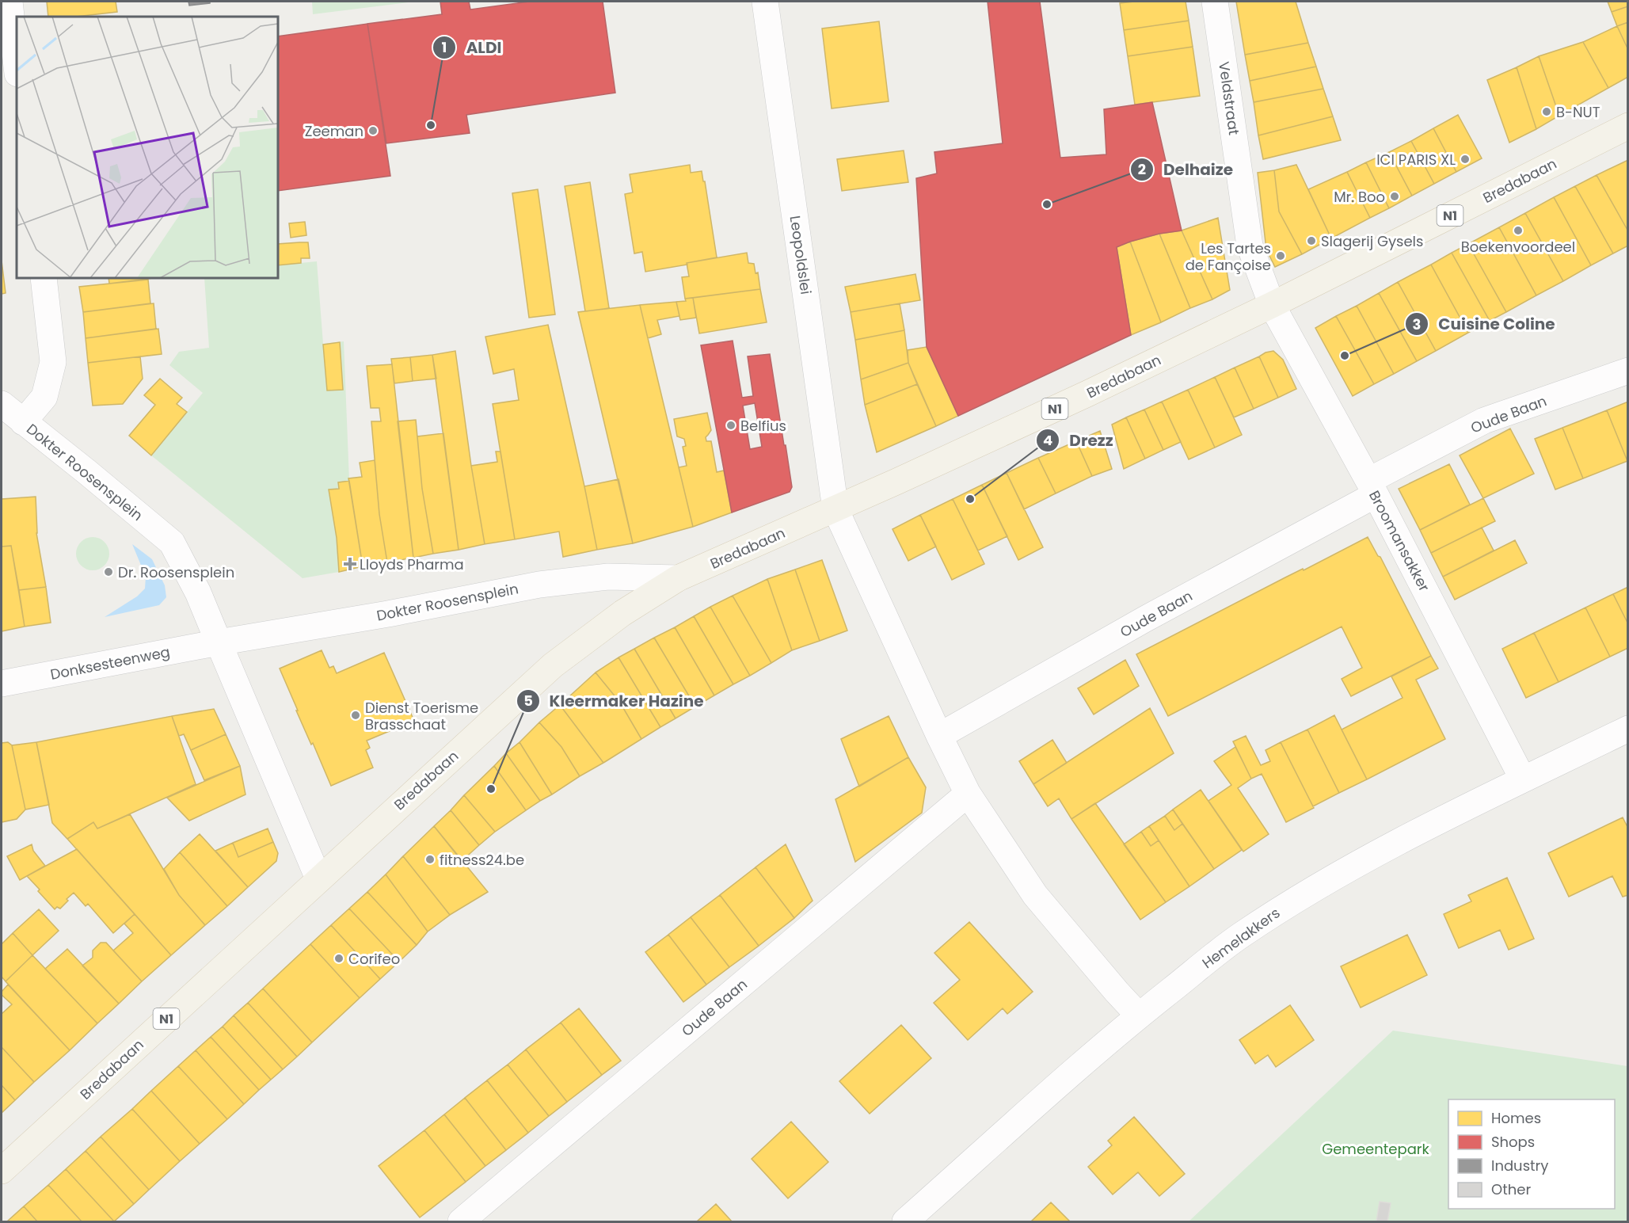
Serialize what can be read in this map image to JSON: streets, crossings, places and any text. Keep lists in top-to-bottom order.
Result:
{
  "streets": {
    "main road": ["Bredabaan", "N1"],
    "street": [
      "Veldstraat",
      "Leopoldslei",
      "Oude Baan",
      "Dokter Roosensplein",
      "Broomansakker",
      "Donksesteenweg",
      "Hemelakkers"
    ]
  },
  "crossings": [
    ["Veldstraat", "Bredabaan"],
    ["Veldstraat", "Broomansakker"],
    ["Bredabaan", "Leopoldslei"],
    ["Bredabaan", "Dokter Roosensplein"],
    ["Bredabaan", "Broomansakker"],
    ["Oude Baan", "Broomansakker"],
    ["Dokter Roosensplein", "Donksesteenweg"],
    ["Broomansakker", "Hemelakkers"]
  ],
  "parks": ["Gemeentepark"],
  "places": {
    "other": [
      "B-NUT",
      "ALDI",
      "Zeeman",
      "ICI PARIS XL",
      "Mr. Boo",
      "Delhaize",
      "Boekenvoordeel",
      "Slagerij Gysels",
      "Les Tartes de Fançoise",
      "Cuisine Coline",
      "Belfius",
      "Drezz",
      "Dr. Roosensplein",
      "Dienst Toerisme Brasschaat",
      "Kleermaker Hazine",
      "fitness24.be",
      "Corifeo"
    ],
    "health": ["Lloyds Pharma"]
  },
  "legend": [
    "Homes",
    "Shops",
    "Industry",
    "Other"
  ]
}
